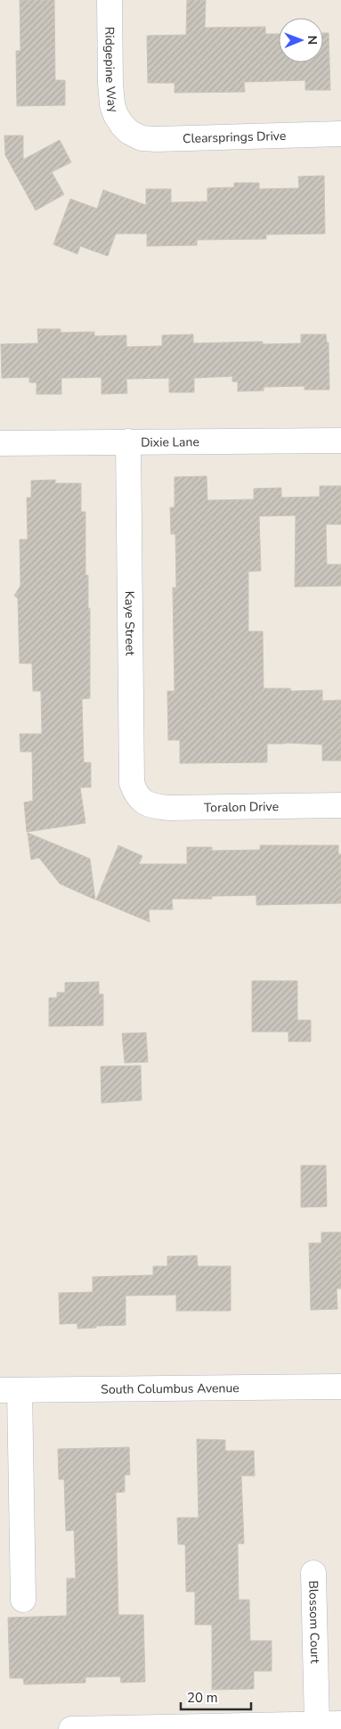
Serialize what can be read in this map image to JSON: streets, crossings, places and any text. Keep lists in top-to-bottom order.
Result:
{
  "streets": {
    "street": [
      "Ridgepine Way",
      "Clearsprings Drive",
      "Dixie Lane",
      "Kaye Street",
      "Toralon Drive",
      "South Columbus Avenue",
      "Blossom Court"
    ]
  },
  "crossings": [
    ["Ridgepine Way", "Clearsprings Drive"],
    ["Dixie Lane", "Kaye Street"],
    ["Kaye Street", "Toralon Drive"]
  ],
  "scale_bar": "20 m",
  "north": "right"
}
